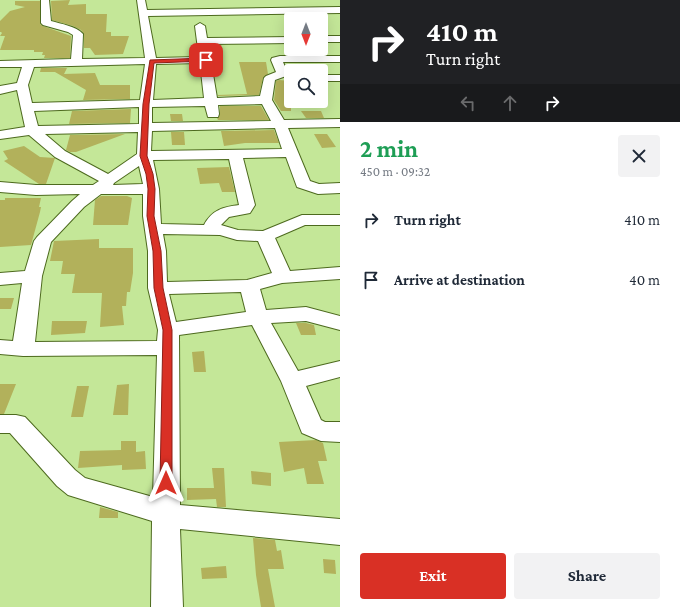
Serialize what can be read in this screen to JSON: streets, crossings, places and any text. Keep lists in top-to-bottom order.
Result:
{
  "north": "bottom",
  "page": {
    "turn": ["410 m", "Turn right"],
    "heading": ["2 min", "450 m · 09:32"],
    "list": [
      {
        "name": "Turn right",
        "value": "410 m"
      },
      {
        "name": "Arrive at destination",
        "value": "40 m"
      }
    ],
    "buttons": ["Exit", "Share"]
  }
}
